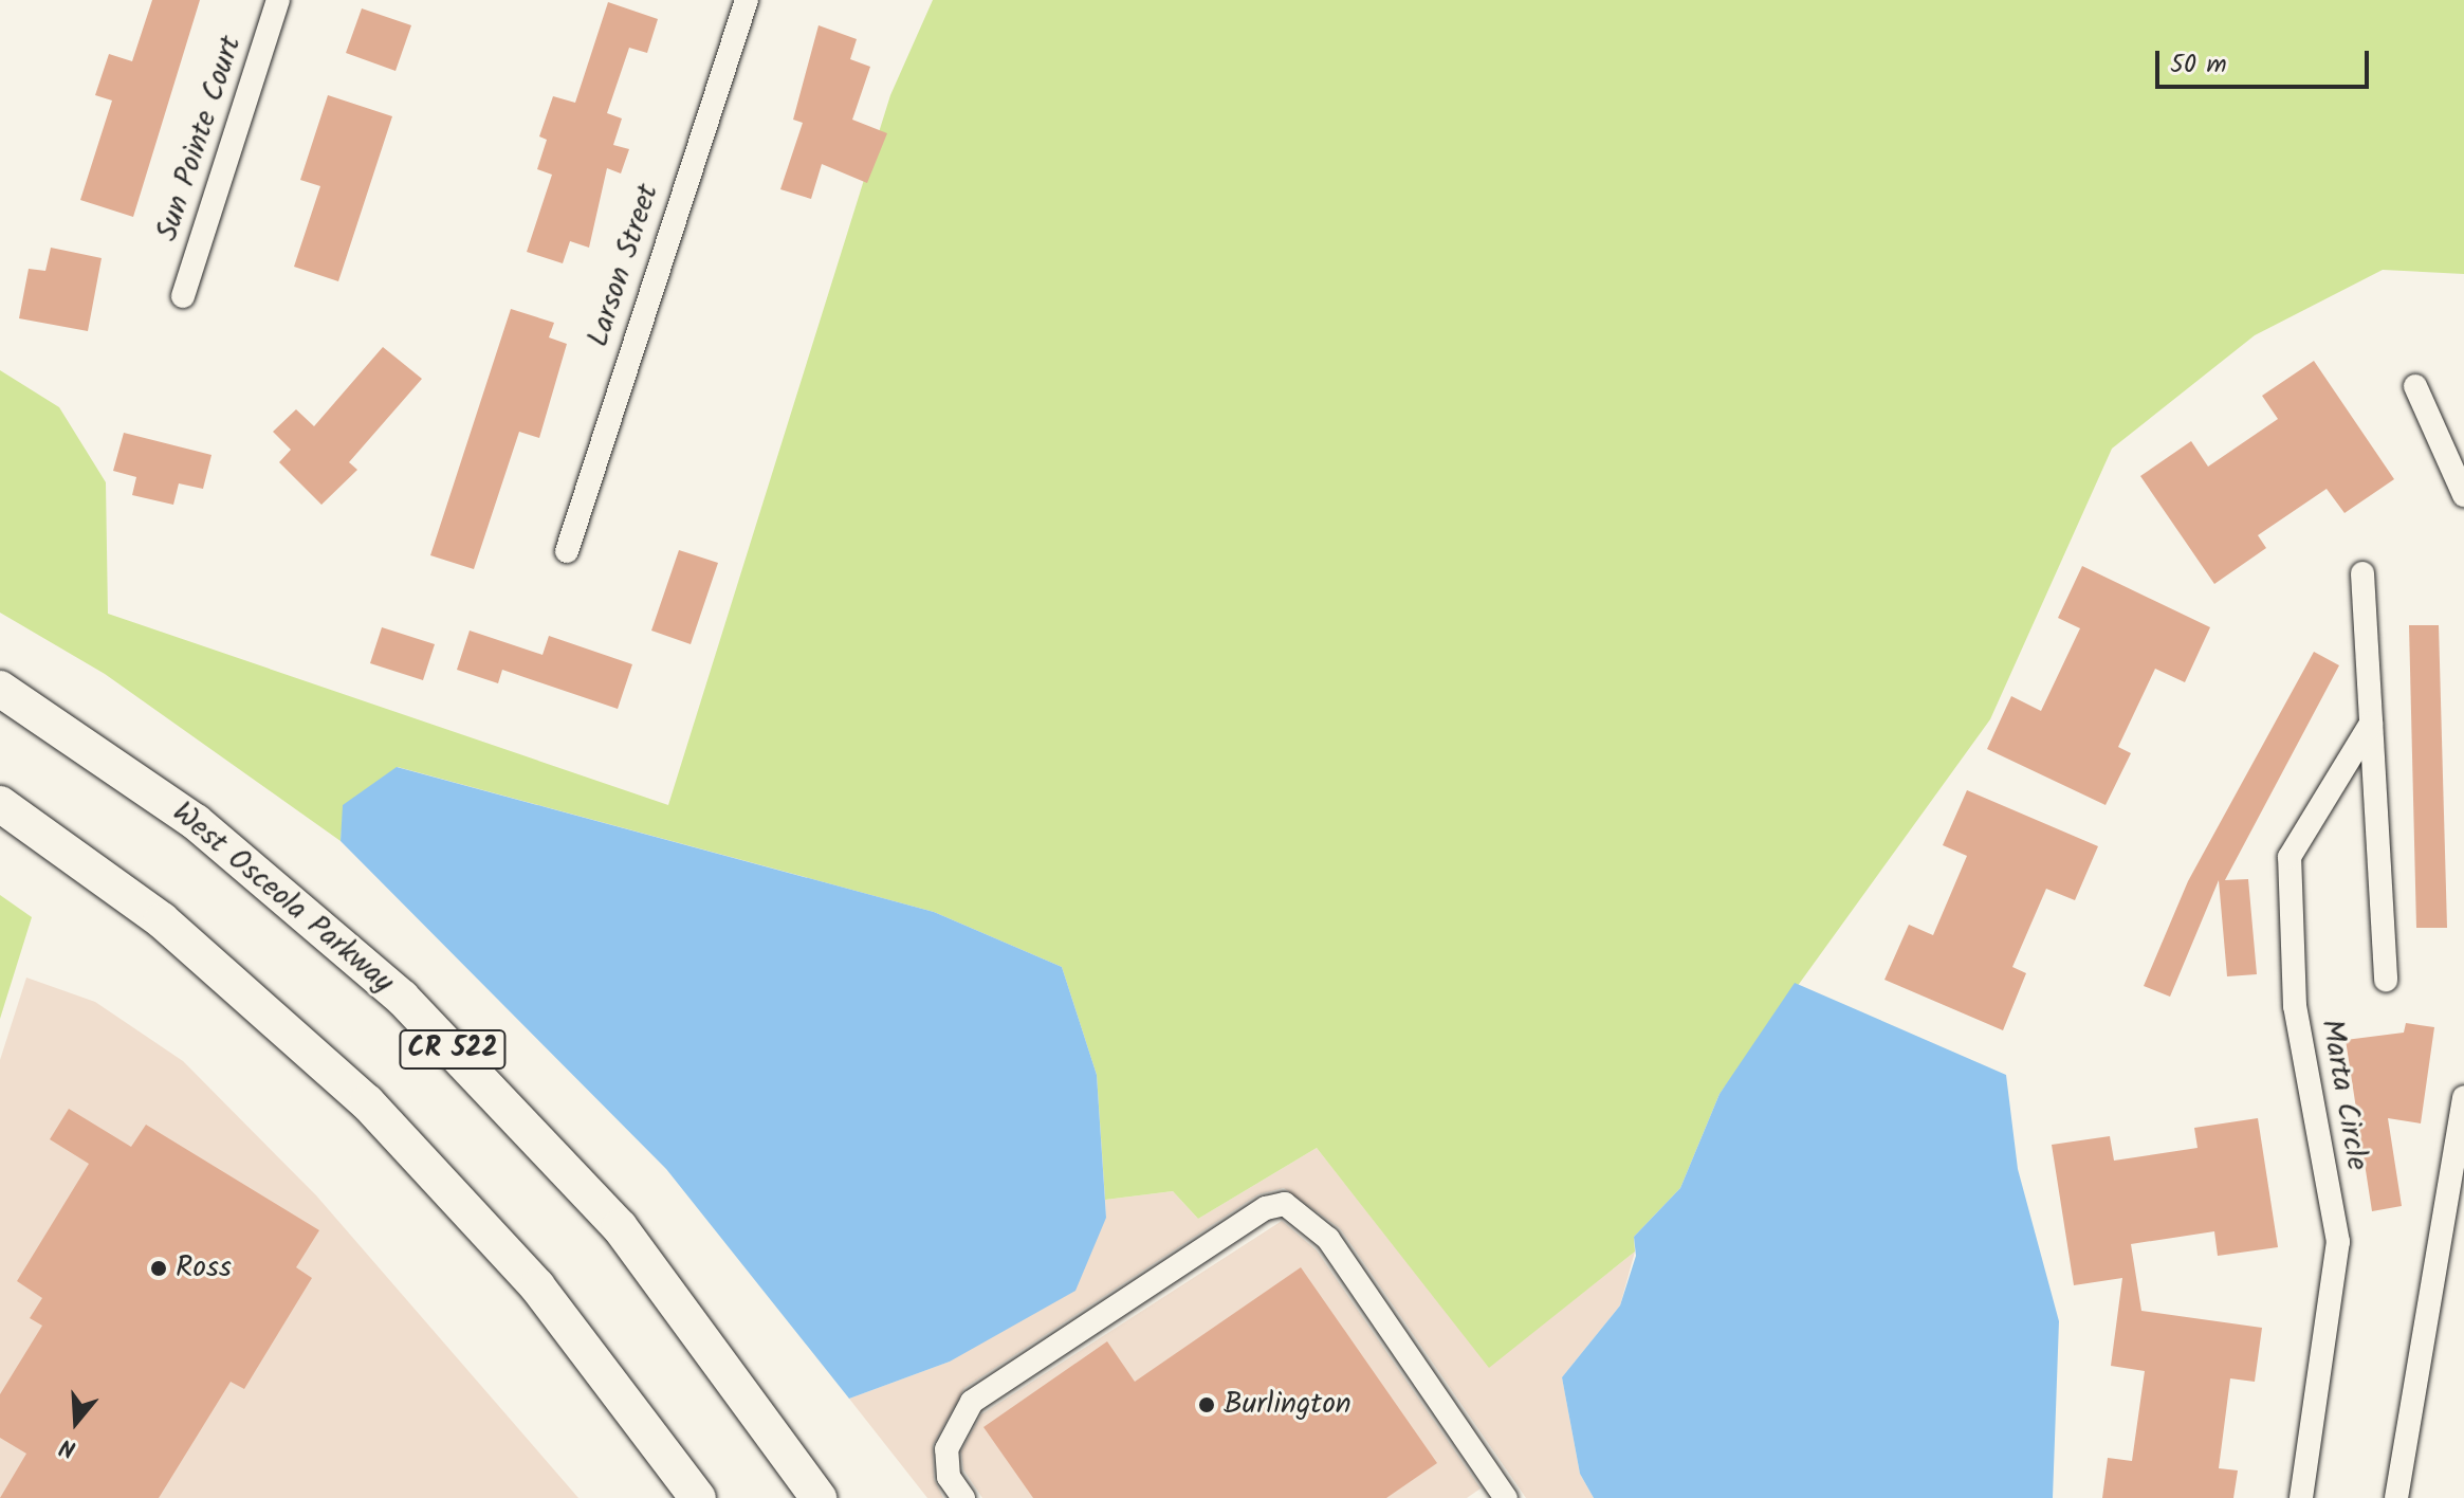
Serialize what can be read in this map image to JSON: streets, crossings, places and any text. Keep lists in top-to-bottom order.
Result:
{
  "streets": {
    "main road": ["West Osceola Parkway", "CR 522"],
    "street": ["Sun Pointe Court", "Larson Street", "Marta Circle"]
  },
  "places": ["Ross", "Burlington"],
  "scale_bar": "50 m",
  "north": "bottom"
}
